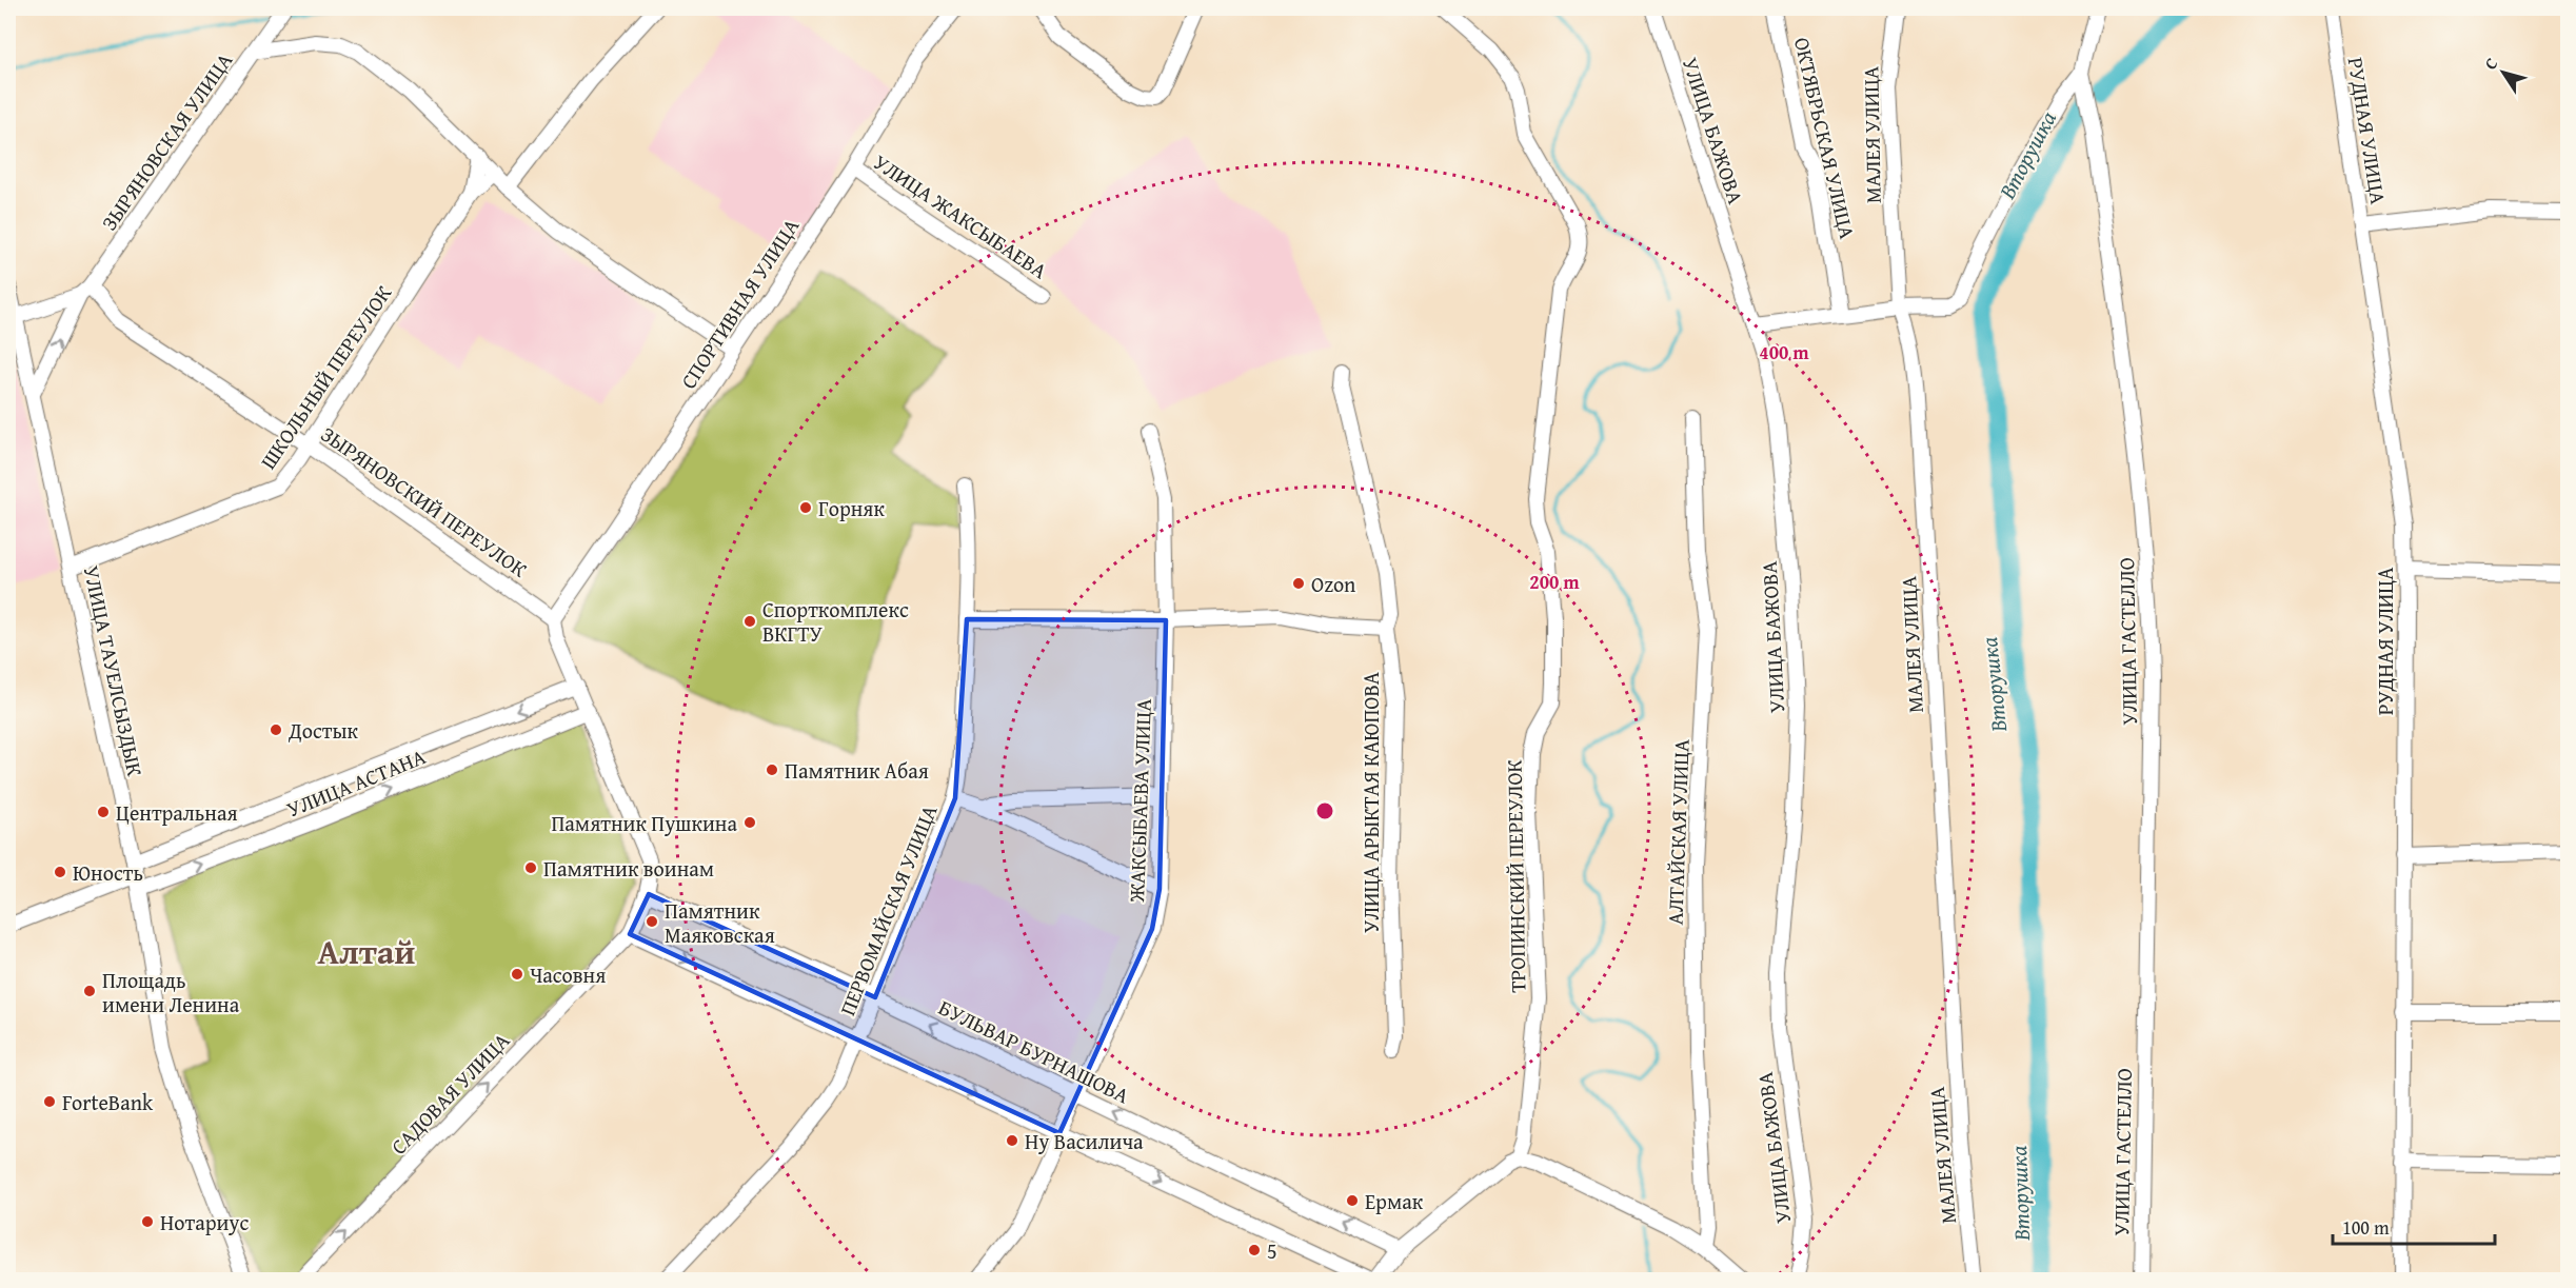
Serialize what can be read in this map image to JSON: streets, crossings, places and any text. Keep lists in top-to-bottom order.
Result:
{
  "streets": {
    "street": [
      "УЛИЦА БАЖОВА",
      "РУДНАЯ УЛИЦА",
      "МАЛЕЯ УЛИЦА",
      "ОКТЯБРЬСКАЯ УЛИЦА",
      "ЗЫРЯНОВСКАЯ УЛИЦА",
      "УЛИЦА ЖАКСЫБАЕВА",
      "СПОРТИВНАЯ УЛИЦА",
      "ШКОЛЬНЫЙ ПЕРЕУЛОК",
      "ЗЫРЯНОВСКИЙ ПЕРЕУЛОК",
      "УЛИЦА ГАСТЕЛЛО",
      "УЛИЦА ТАУЕЛСЫЗДЫК",
      "УЛИЦА АСТАНА",
      "ЖАКСЫБАЕВА УЛИЦА",
      "УЛИЦА АРЫКТАЯ КАЮПОВА",
      "АЛТАЙСКАЯ УЛИЦА",
      "ТРОПИНСКИЙ ПЕРЕУЛОК",
      "ПЕРВОМАЙСКАЯ УЛИЦА",
      "БУЛЬВАР БУРНАШОВА",
      "САДОВАЯ УЛИЦА"
    ]
  },
  "crossings": [
    ["ЗЫРЯНОВСКАЯ УЛИЦА", "ЗЫРЯНОВСКИЙ ПЕРЕУЛОК"],
    ["ЗЫРЯНОВСКАЯ УЛИЦА", "УЛИЦА ТАУЕЛСЫЗДЫК"],
    ["УЛИЦА ЖАКСЫБАЕВА", "СПОРТИВНАЯ УЛИЦА"],
    ["СПОРТИВНАЯ УЛИЦА", "ЗЫРЯНОВСКИЙ ПЕРЕУЛОК"],
    ["ШКОЛЬНЫЙ ПЕРЕУЛОК", "ЗЫРЯНОВСКИЙ ПЕРЕУЛОК"],
    ["ШКОЛЬНЫЙ ПЕРЕУЛОК", "УЛИЦА ТАУЕЛСЫЗДЫК"],
    ["УЛИЦА ТАУЕЛСЫЗДЫК", "УЛИЦА АСТАНА"],
    ["ЖАКСЫБАЕВА УЛИЦА", "БУЛЬВАР БУРНАШОВА"],
    ["ПЕРВОМАЙСКАЯ УЛИЦА", "БУЛЬВАР БУРНАШОВА"],
    ["БУЛЬВАР БУРНАШОВА", "САДОВАЯ УЛИЦА"]
  ],
  "one_way": ["САДОВАЯ УЛИЦА"],
  "districts": ["Алтай"],
  "water": ["Вторушка"],
  "places": [
    "Горняк",
    "Ozon",
    "Спорткомплекс ВКГТУ",
    "Достык",
    "Памятник Абая",
    "Центральная",
    "Памятник Пушкина",
    "Памятник воинам",
    "Юность",
    "Памятник Маяковская",
    "Часовня",
    "Площадь имени Ленина",
    "ForteBank",
    "Ну Василича",
    "Ермак",
    "Нотариус",
    "5"
  ],
  "scale_bar": "100 m",
  "north": "top left",
  "rings": ["400 m", "200 m"]
}
